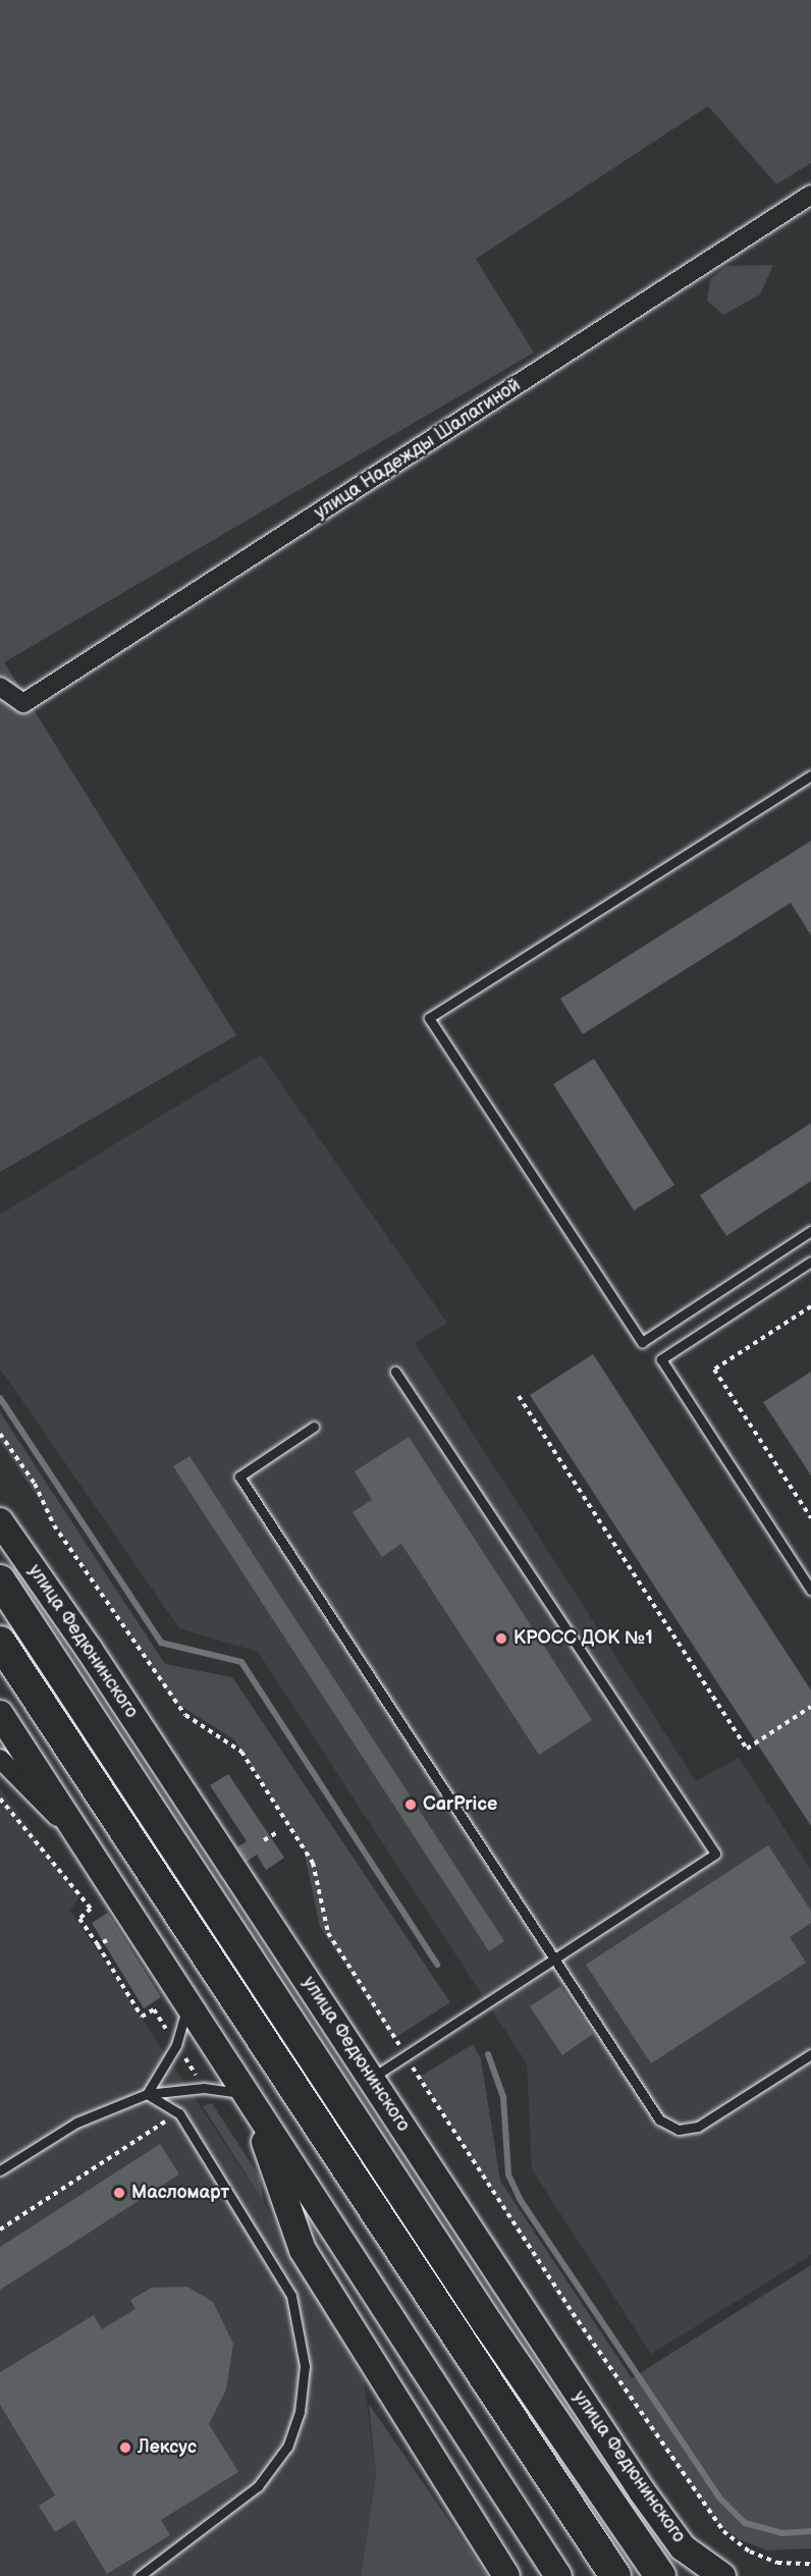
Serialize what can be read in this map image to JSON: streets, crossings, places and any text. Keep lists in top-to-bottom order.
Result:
{
  "streets": {
    "highway": ["улица Федюнинского"],
    "street": ["улица Надежды Шалагиной"]
  },
  "places": [
    "КРОСС ДОК №1",
    "CarPrice",
    "Масломарт",
    "Лексус"
  ]
}
